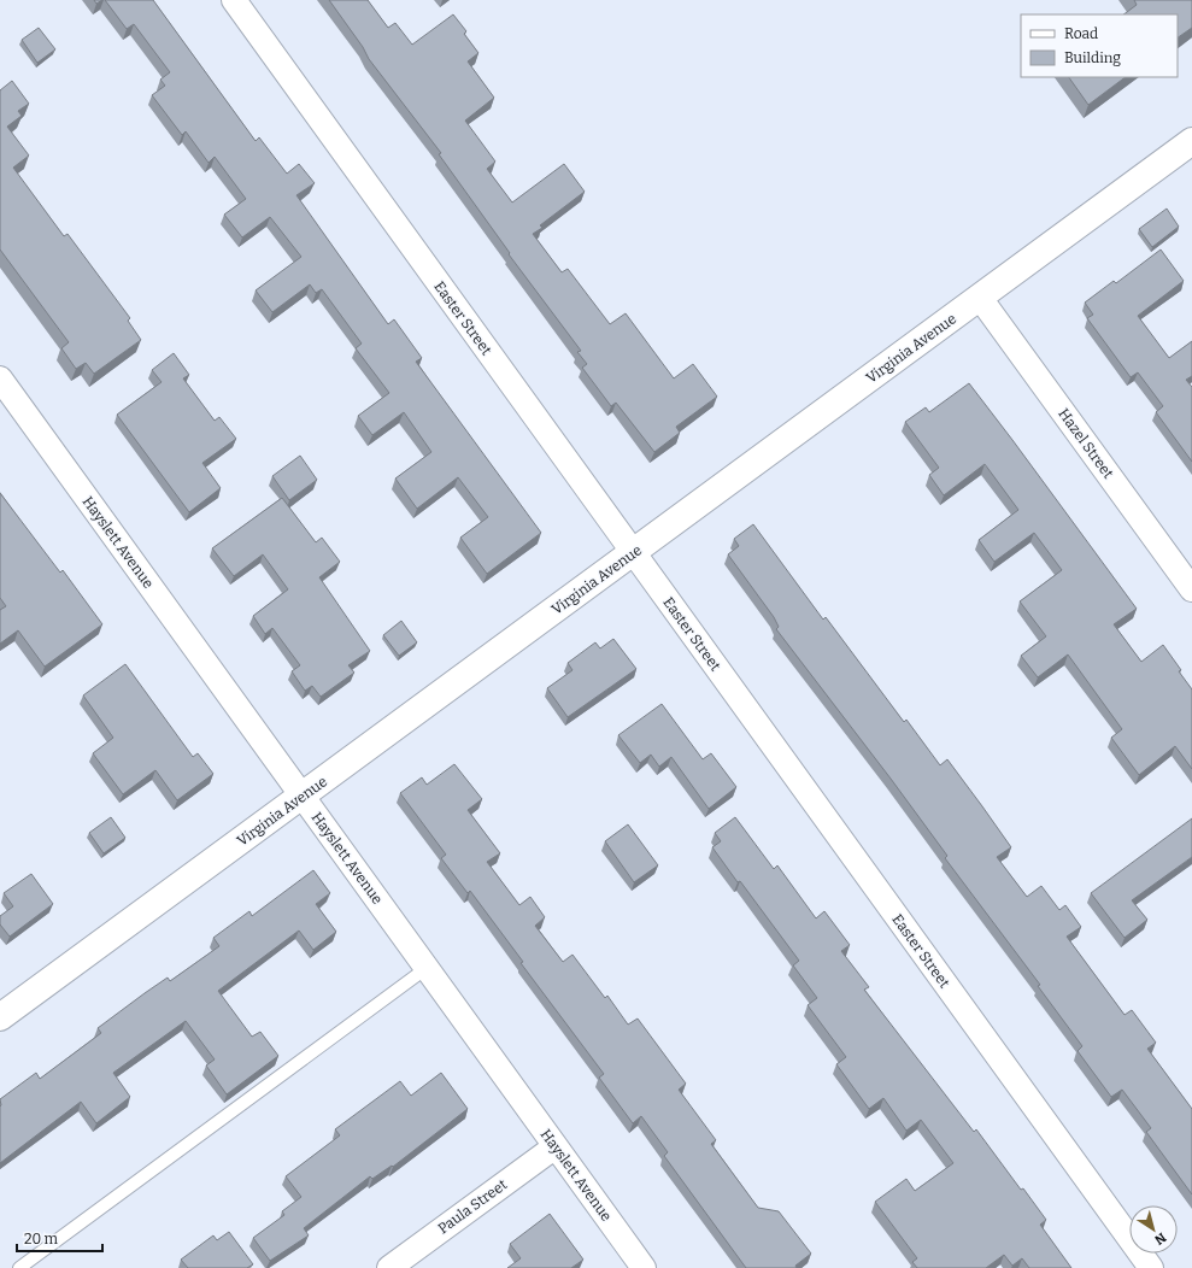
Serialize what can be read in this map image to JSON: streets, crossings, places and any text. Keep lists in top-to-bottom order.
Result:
{
  "streets": {
    "street": [
      "Easter Street",
      "Virginia Avenue",
      "Hazel Street",
      "Hayslett Avenue",
      "Paula Street"
    ]
  },
  "crossings": [
    ["Easter Street", "Virginia Avenue"],
    ["Virginia Avenue", "Hazel Street"],
    ["Virginia Avenue", "Hayslett Avenue"],
    ["Hayslett Avenue", "Paula Street"]
  ],
  "legend": ["Road", "Building"],
  "scale_bar": "20 m",
  "north": "bottom right"
}
